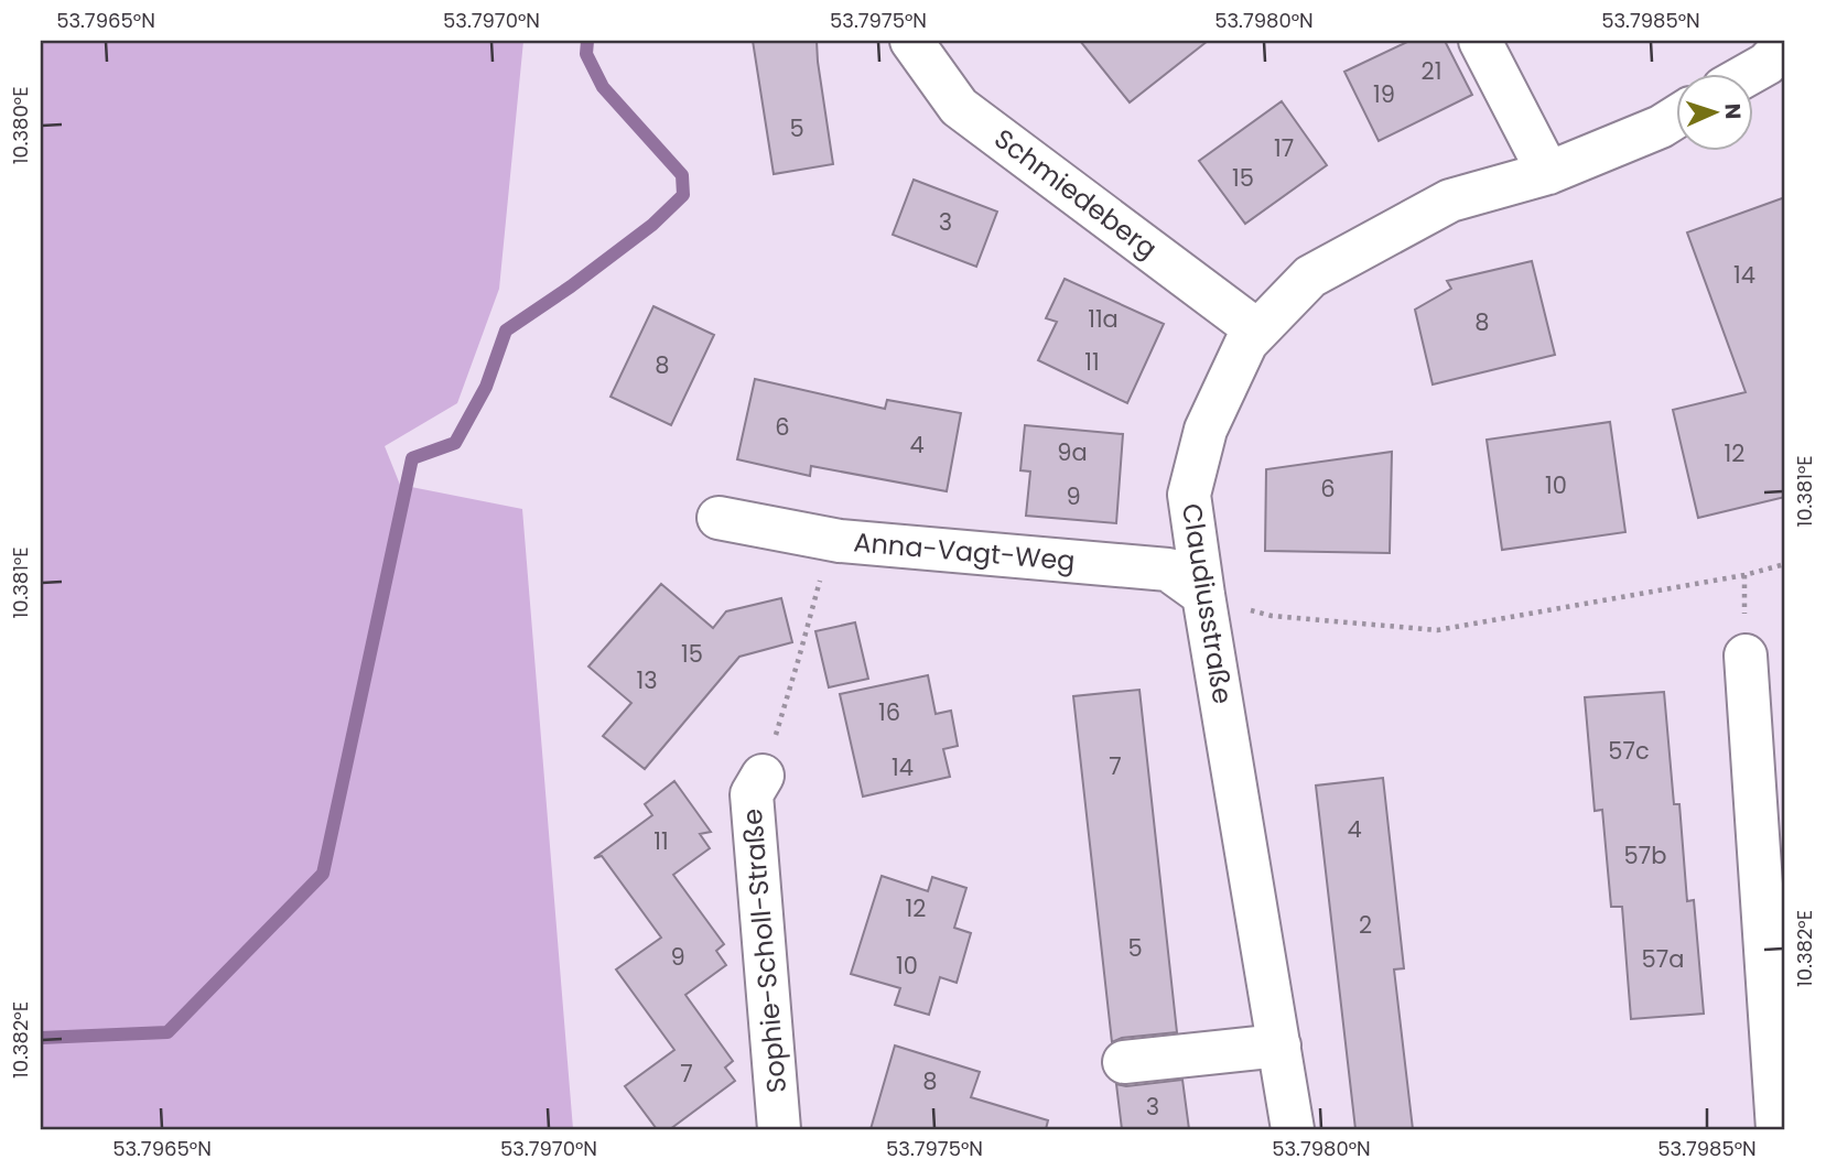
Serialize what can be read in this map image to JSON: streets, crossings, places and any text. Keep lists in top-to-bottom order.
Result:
{
  "streets": {
    "street": [
      "Schmiedeberg",
      "Anna-Vagt-Weg",
      "Claudiusstraße",
      "Sophie-Scholl-Straße"
    ]
  },
  "crossings": [
    ["Schmiedeberg", "Claudiusstraße"],
    ["Anna-Vagt-Weg", "Claudiusstraße"]
  ],
  "house_numbers": [
    "21",
    "19",
    "5",
    "17",
    "15",
    "3",
    "14",
    "11a",
    "8",
    "11",
    "8",
    "6",
    "4",
    "9a",
    "12",
    "10",
    "6",
    "9",
    "15",
    "13",
    "16",
    "57c",
    "7",
    "14",
    "4",
    "11",
    "57b",
    "12",
    "2",
    "5",
    "9",
    "57a",
    "10",
    "7",
    "8",
    "3"
  ],
  "north": "right",
  "coordinates": [
    "53.7965°N",
    "53.7970°N",
    "53.7975°N",
    "53.7980°N",
    "53.7985°N",
    "10.380°E",
    "10.381°E",
    "10.382°E"
  ]
}
